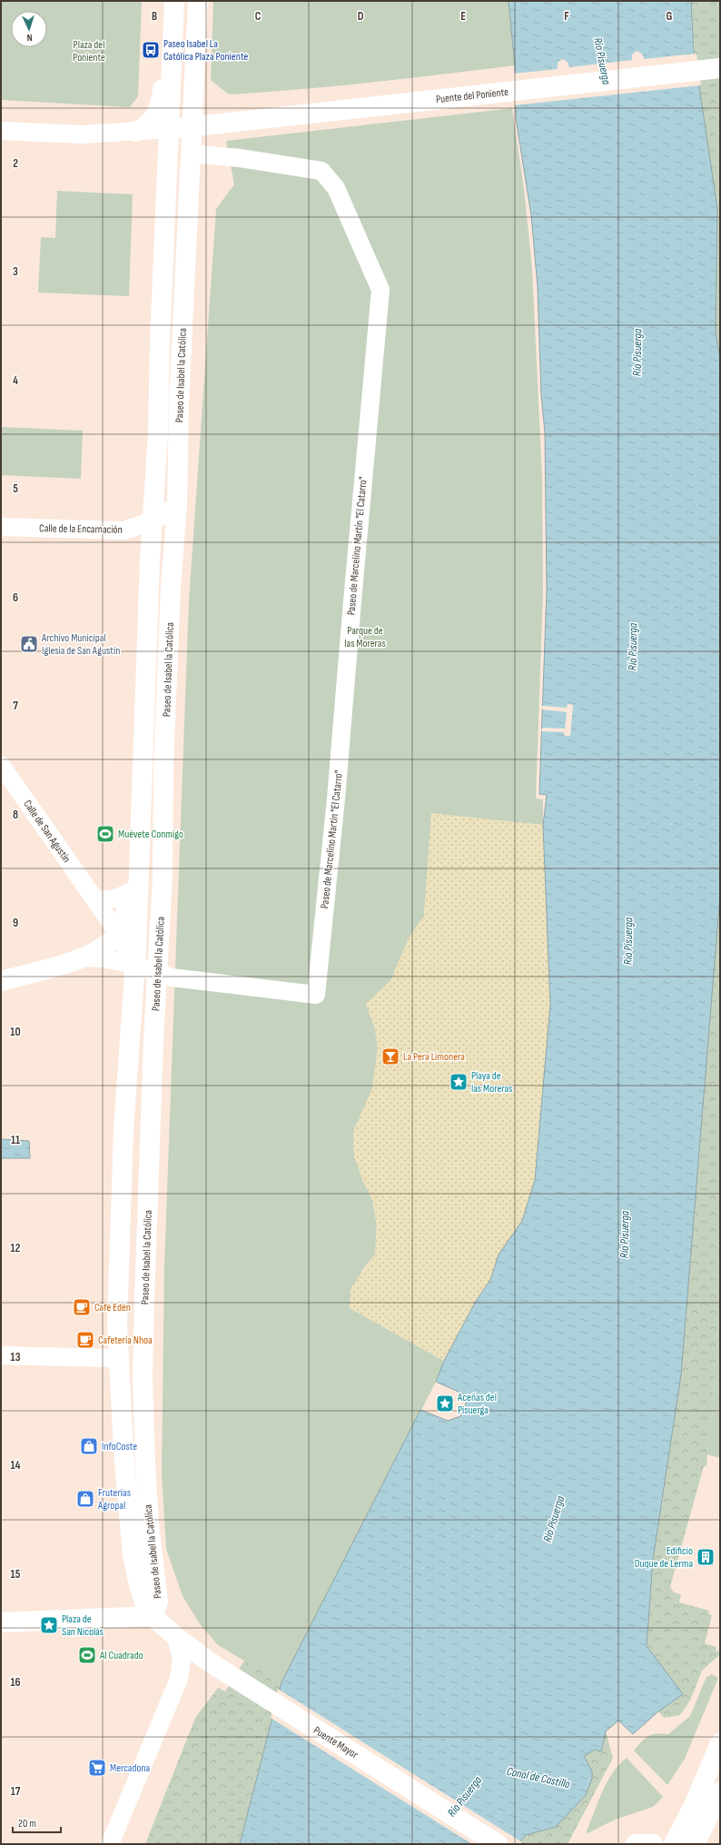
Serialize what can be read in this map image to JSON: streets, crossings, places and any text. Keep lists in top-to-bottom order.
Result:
{
  "streets": {
    "main road": ["Puente del Poniente", "Paseo de Isabel la Católica", "Puente Mayor"],
    "street": ["Calle de la Encarnación", "Paseo de Marcelino Martín \"El Catarro\"", "Calle de San Agustín"]
  },
  "crossings": [
    ["Puente del Poniente", "Paseo de Isabel la Católica"],
    ["Paseo de Isabel la Católica", "Calle de la Encarnación"],
    ["Paseo de Isabel la Católica", "Paseo de Marcelino Martín \"El Catarro\""],
    ["Paseo de Isabel la Católica", "Calle de San Agustín"]
  ],
  "water": ["Río Pisuerga", "Canal de Castilla"],
  "parks": ["Plaza del Poniente", "Parque de las Moreras"],
  "places": {
    "bus stop": ["Paseo Isabel La Católica Plaza Poniente"],
    "public building": ["Archivo Municipal Iglesia de San Agustín"],
    "sports": ["Muévete Conmigo", "Al Cuadrado"],
    "bar": ["La Pera Limonera"],
    "place": ["Playa de las Moreras", "Aceñas del Pisuerga", "Plaza de San Nicolás"],
    "cafe": ["Café Edén", "Cafetería Nhoa"],
    "shop": ["InfoCoste", "Fruterías Agropal"],
    "building": ["Edificio Duque de Lerma"],
    "supermarket": ["Mercadona"]
  },
  "scale_bar": "20 m",
  "north": "bottom",
  "grid": {
    "columns": [
      "B",
      "C",
      "D",
      "E",
      "F",
      "G"
    ],
    "rows": [
      "2",
      "3",
      "4",
      "5",
      "6",
      "7",
      "8",
      "9",
      "10",
      "11",
      "12",
      "13",
      "14",
      "15",
      "16",
      "17"
    ]
  }
}
